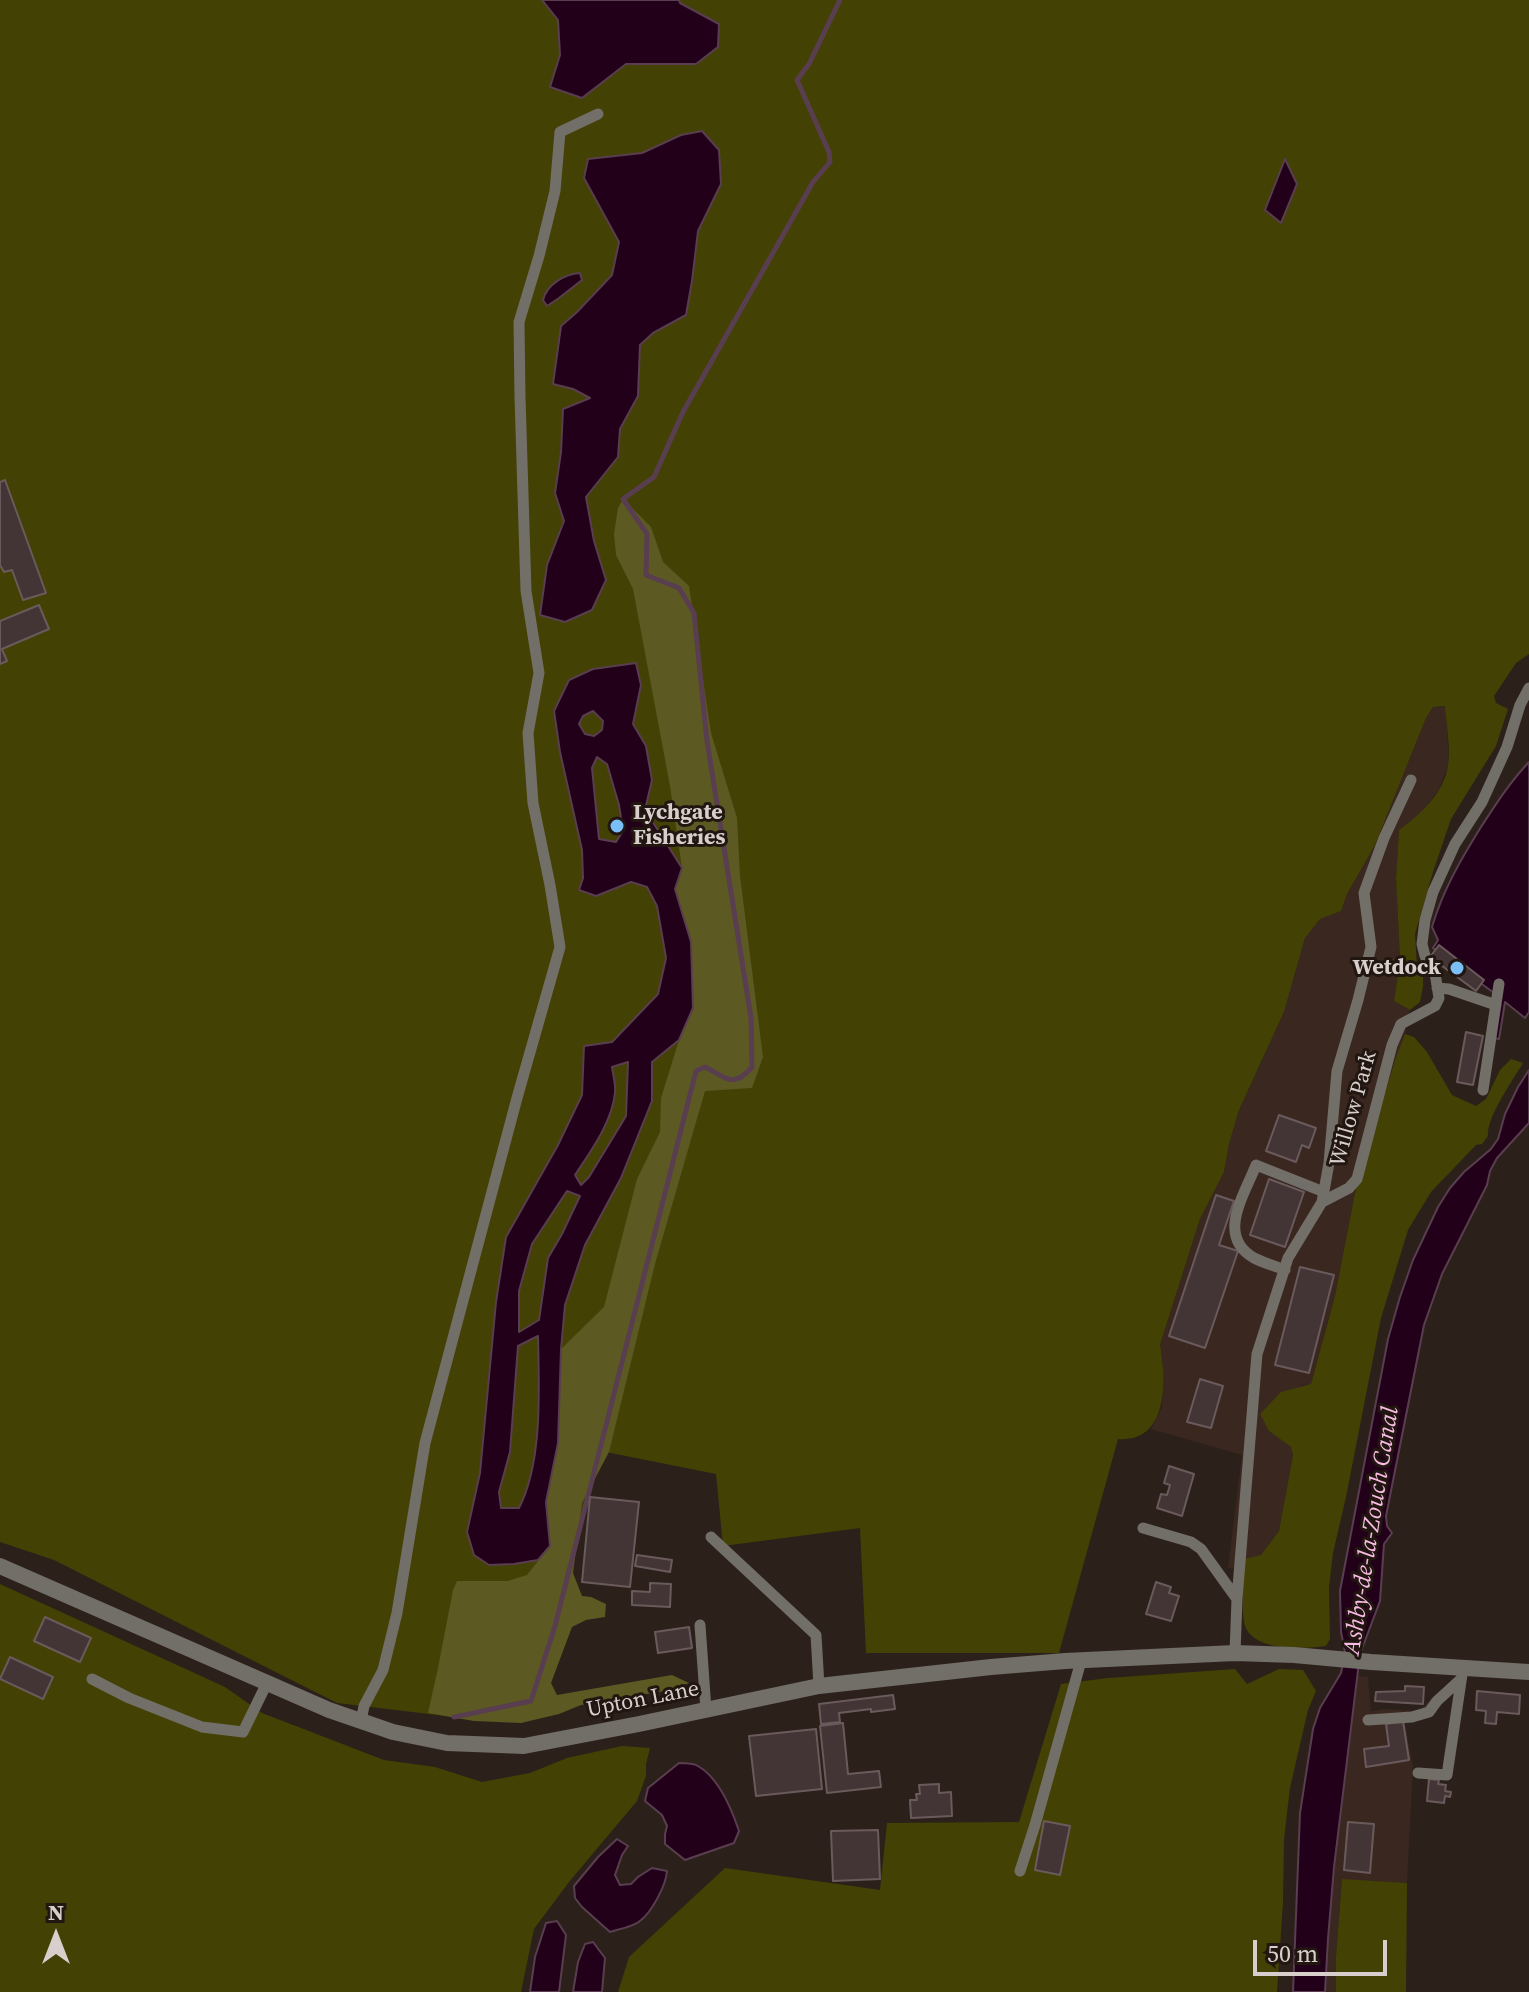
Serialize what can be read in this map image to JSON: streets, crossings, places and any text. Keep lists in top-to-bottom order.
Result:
{
  "streets": {
    "street": ["Upton Lane"],
    "lane": ["Willow Park"]
  },
  "crossings": [
    ["Willow Park", "Upton Lane"]
  ],
  "water": ["Ashby-de-la-Zouch Canal"],
  "places": ["Lychgate Fisheries", "Wetdock"],
  "scale_bar": "50 m",
  "north": "top"
}
